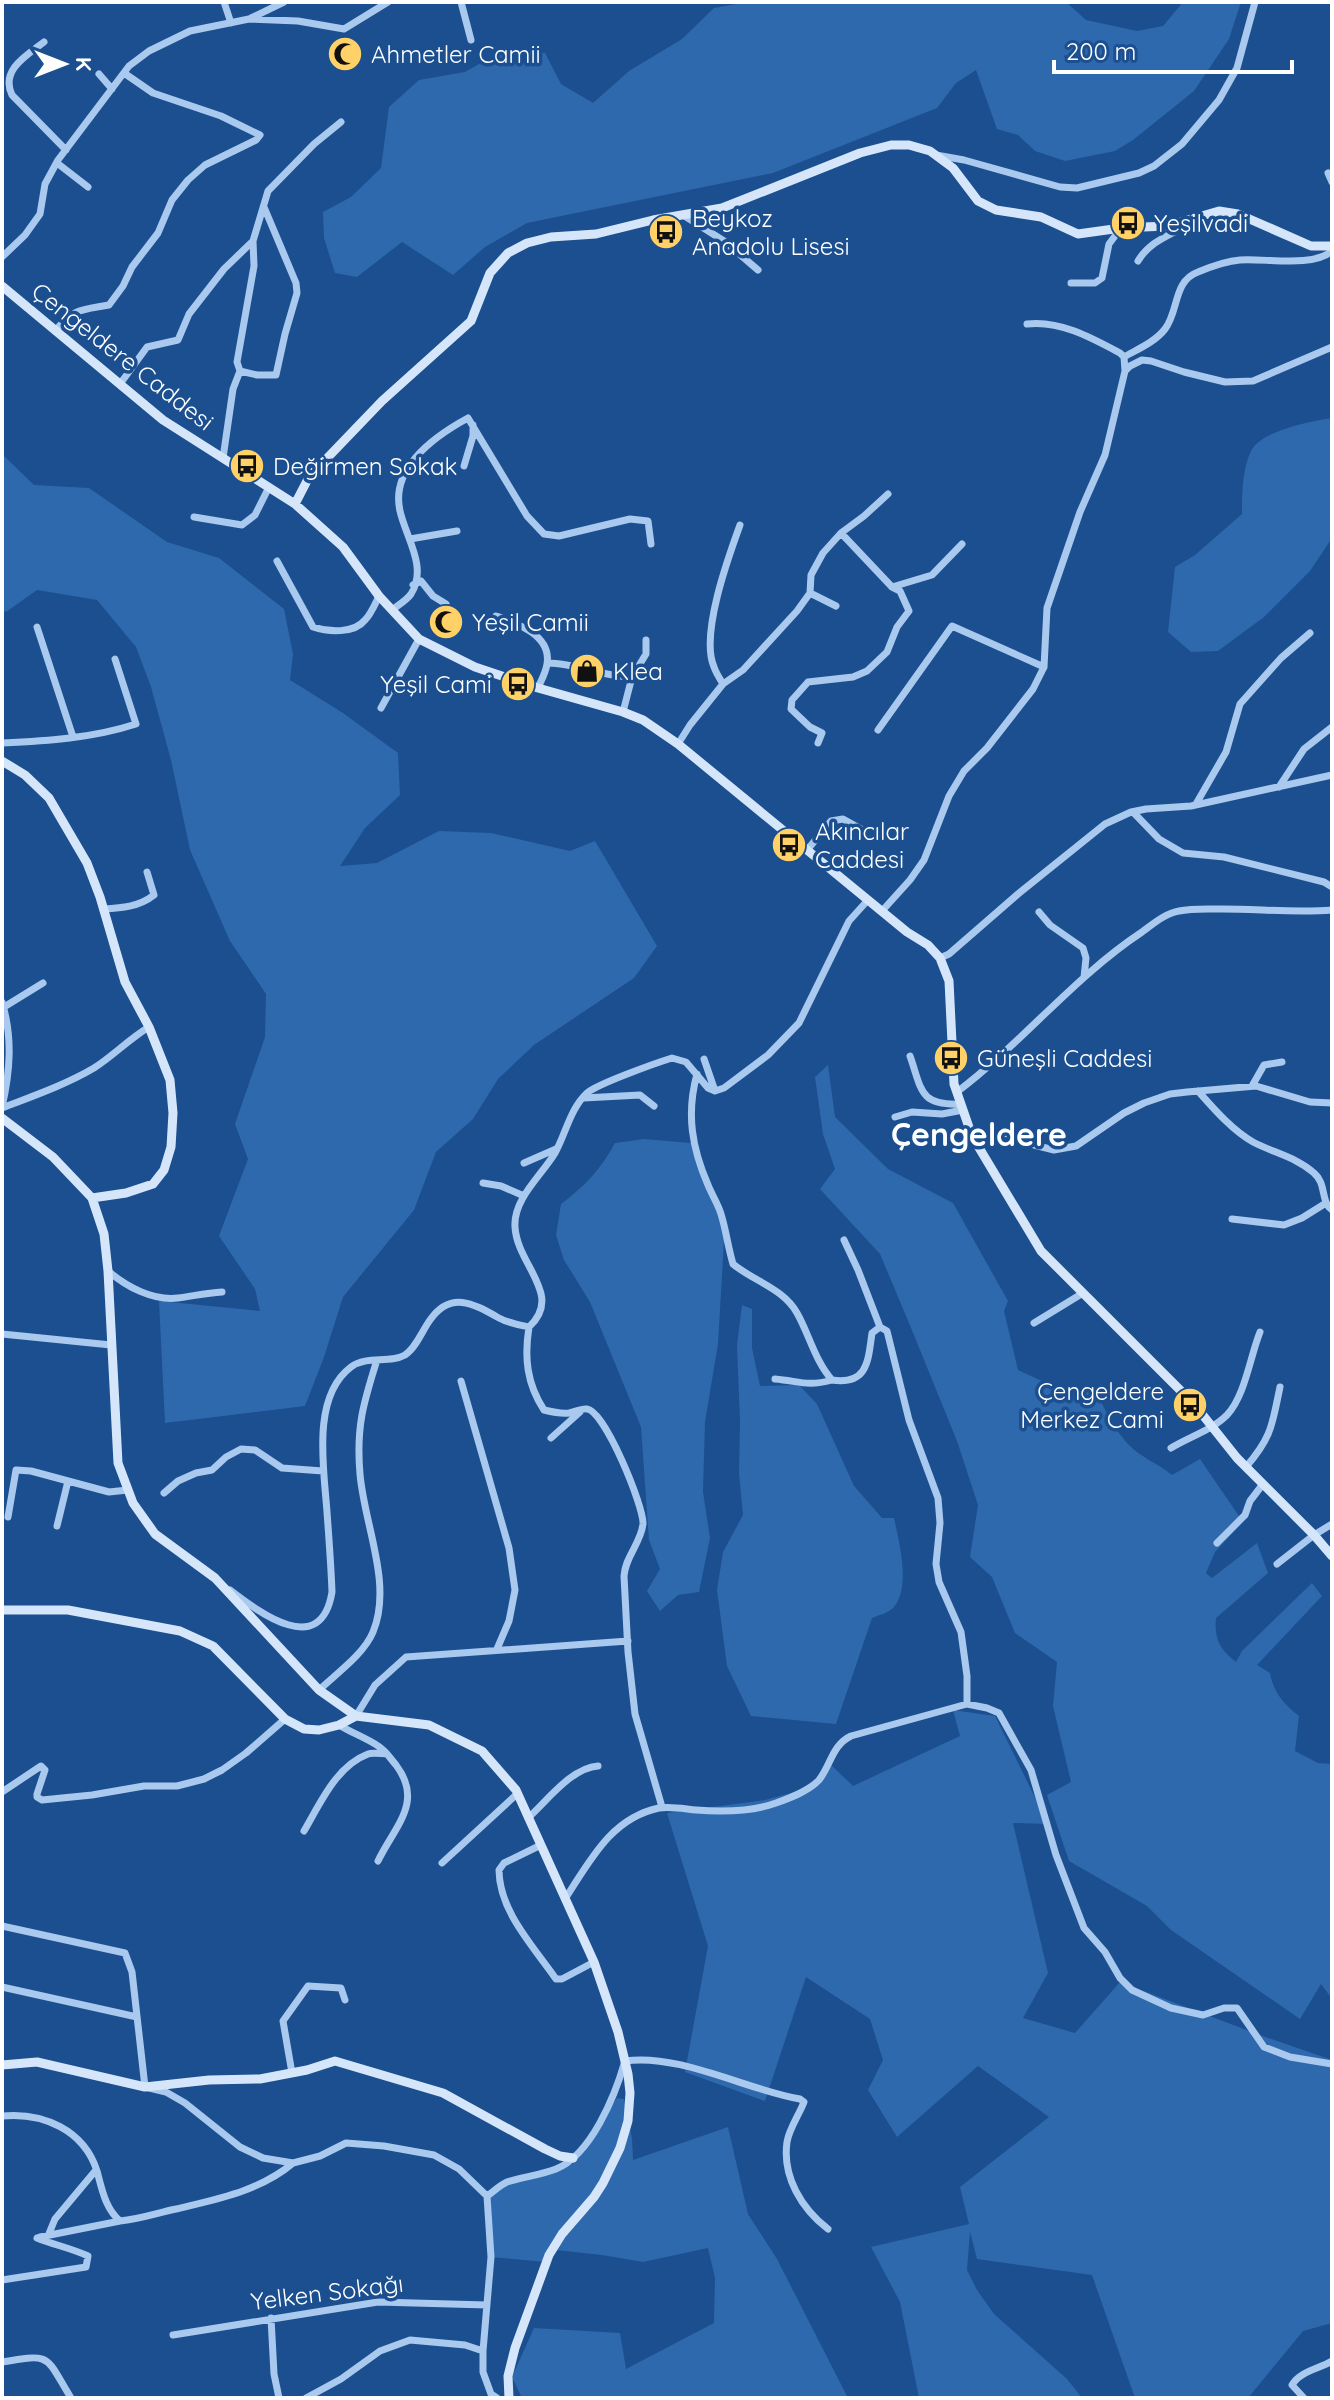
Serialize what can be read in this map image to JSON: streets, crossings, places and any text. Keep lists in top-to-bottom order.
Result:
{
  "streets": {
    "street": ["Çengeldere Caddesi", "Yelken Sokağı"]
  },
  "districts": ["Çengeldere"],
  "places": {
    "mosque": ["Ahmetler Camii", "Yeşil Camii"],
    "bus stop": [
      "Yeşilvadi",
      "Beykoz Anadolu Lisesi",
      "Değirmen Sokak",
      "Yeşil Cami",
      "Akıncılar Caddesi",
      "Güneşli Caddesi",
      "Çengeldere Merkez Cami"
    ],
    "shop": ["Klea"]
  },
  "scale_bar": "200 m",
  "north": "right"
}
